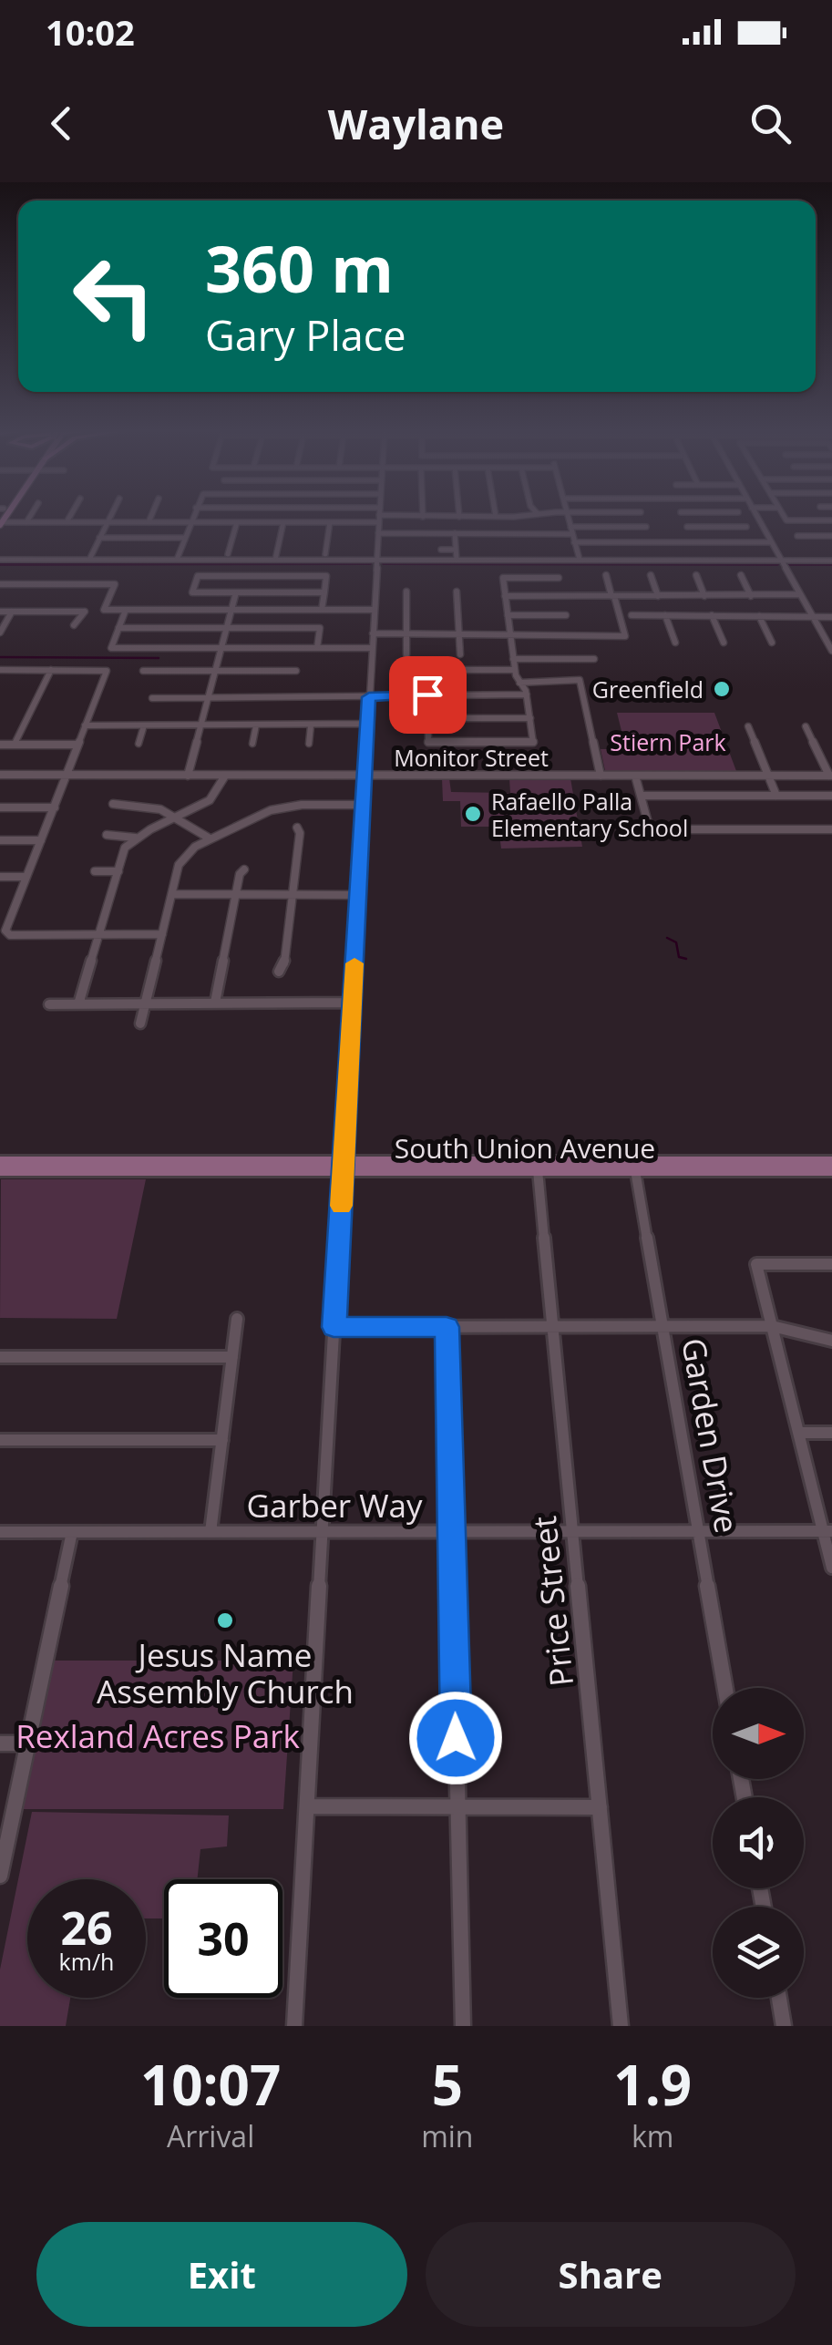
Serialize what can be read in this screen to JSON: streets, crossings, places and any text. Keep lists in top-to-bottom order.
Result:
{
  "streets": {
    "main road": ["South Union Avenue"],
    "street": [
      "Monitor Street",
      "Garden Drive",
      "Garber Way",
      "Price Street"
    ]
  },
  "crossings": [
    ["South Union Avenue", "Garden Drive"],
    ["South Union Avenue", "Price Street"],
    ["Garden Drive", "Garber Way"],
    ["Garber Way", "Price Street"]
  ],
  "parks": ["Stiern Park", "Rexland Acres Park"],
  "places": ["Greenfield", "Rafaello Palla Elementary School", "Jesus Name Assembly Church"],
  "north": "right",
  "page": {
    "status": "10:02",
    "header": "Waylane",
    "turn": ["360 m", "Gary Place"],
    "speed": "26 km/h",
    "limit": "30",
    "eta": [
      "10:07",
      "Arrival",
      "5",
      "min",
      "1.9",
      "km"
    ],
    "buttons": ["Exit", "Share"]
  }
}
